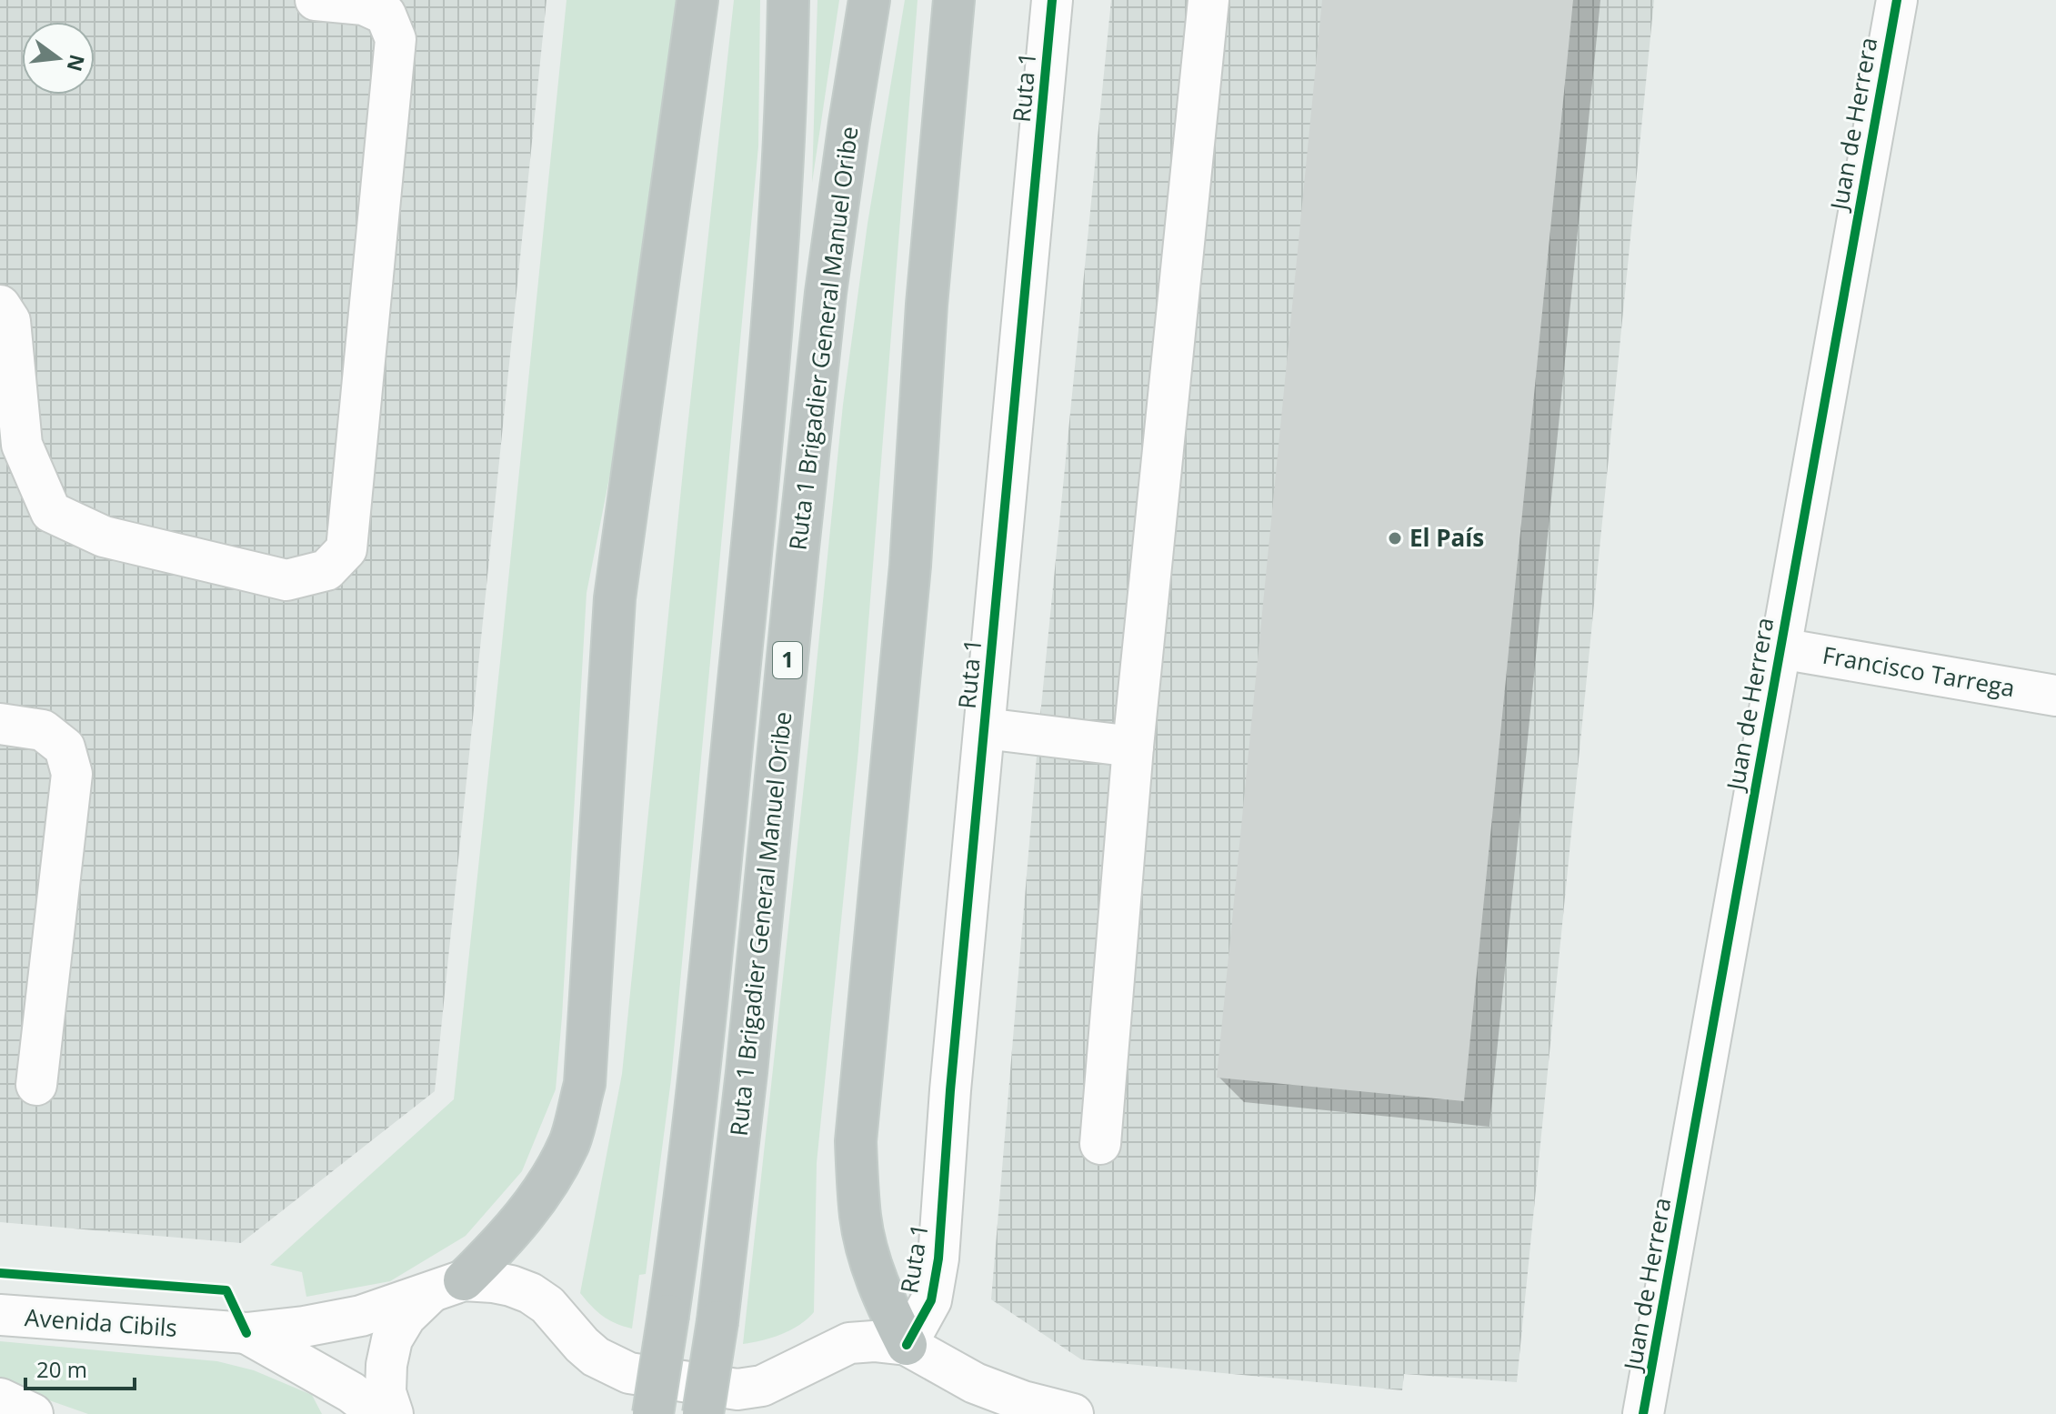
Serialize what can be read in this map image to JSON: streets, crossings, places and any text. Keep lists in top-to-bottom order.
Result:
{
  "streets": {
    "highway": ["Ruta 1 Brigadier General Manuel Oribe", "1"],
    "street": [
      "Ruta 1",
      "Juan de Herrera",
      "Francisco Tarrega",
      "Avenida Cibils"
    ]
  },
  "crossings": [
    ["Ruta 1", "Avenida Cibils"],
    ["Juan de Herrera", "Francisco Tarrega"]
  ],
  "places": ["El País"],
  "scale_bar": "20 m",
  "north": "right"
}
